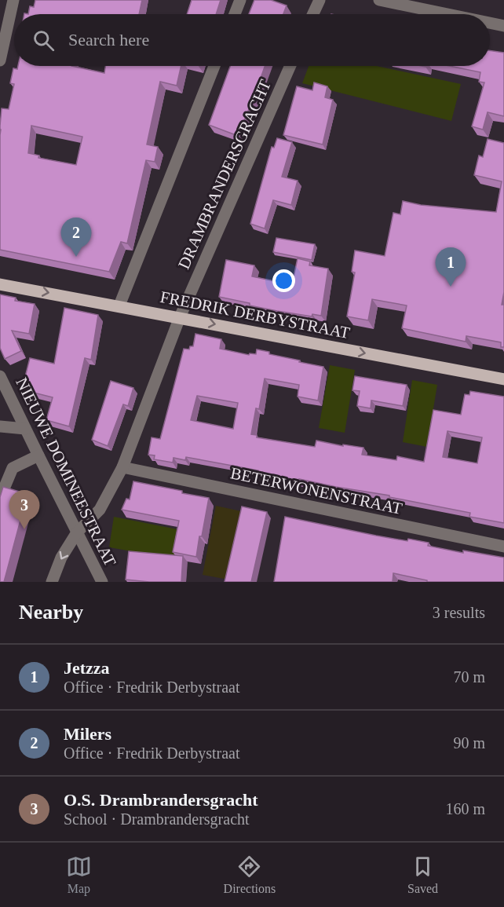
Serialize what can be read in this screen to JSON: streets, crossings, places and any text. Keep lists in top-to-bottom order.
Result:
{
  "streets": {
    "main road": ["FREDRIK DERBYSTRAAT"],
    "street": ["DRAMBRANDERSGRACHT", "NIEUWE DOMINEESTRAAT", "BETERWONENSTRAAT"]
  },
  "crossings": [
    ["DRAMBRANDERSGRACHT", "FREDRIK DERBYSTRAAT"],
    ["DRAMBRANDERSGRACHT", "NIEUWE DOMINEESTRAAT"],
    ["DRAMBRANDERSGRACHT", "BETERWONENSTRAAT"]
  ],
  "one_way": ["FREDRIK DERBYSTRAAT"],
  "page": {
    "search": "Search here",
    "pins": ["2", "1", "3"],
    "heading": ["Nearby", "3 results"],
    "list": [
      {
        "mark": "1",
        "name": "Jetzza",
        "note": "Office · Fredrik Derbystraat",
        "value": "70 m"
      },
      {
        "mark": "2",
        "name": "Milers",
        "note": "Office · Fredrik Derbystraat",
        "value": "90 m"
      },
      {
        "mark": "3",
        "name": "O.S. Drambrandersgracht",
        "note": "School · Drambrandersgracht",
        "value": "160 m"
      }
    ],
    "nav": ["Map", "Directions", "Saved"]
  }
}
